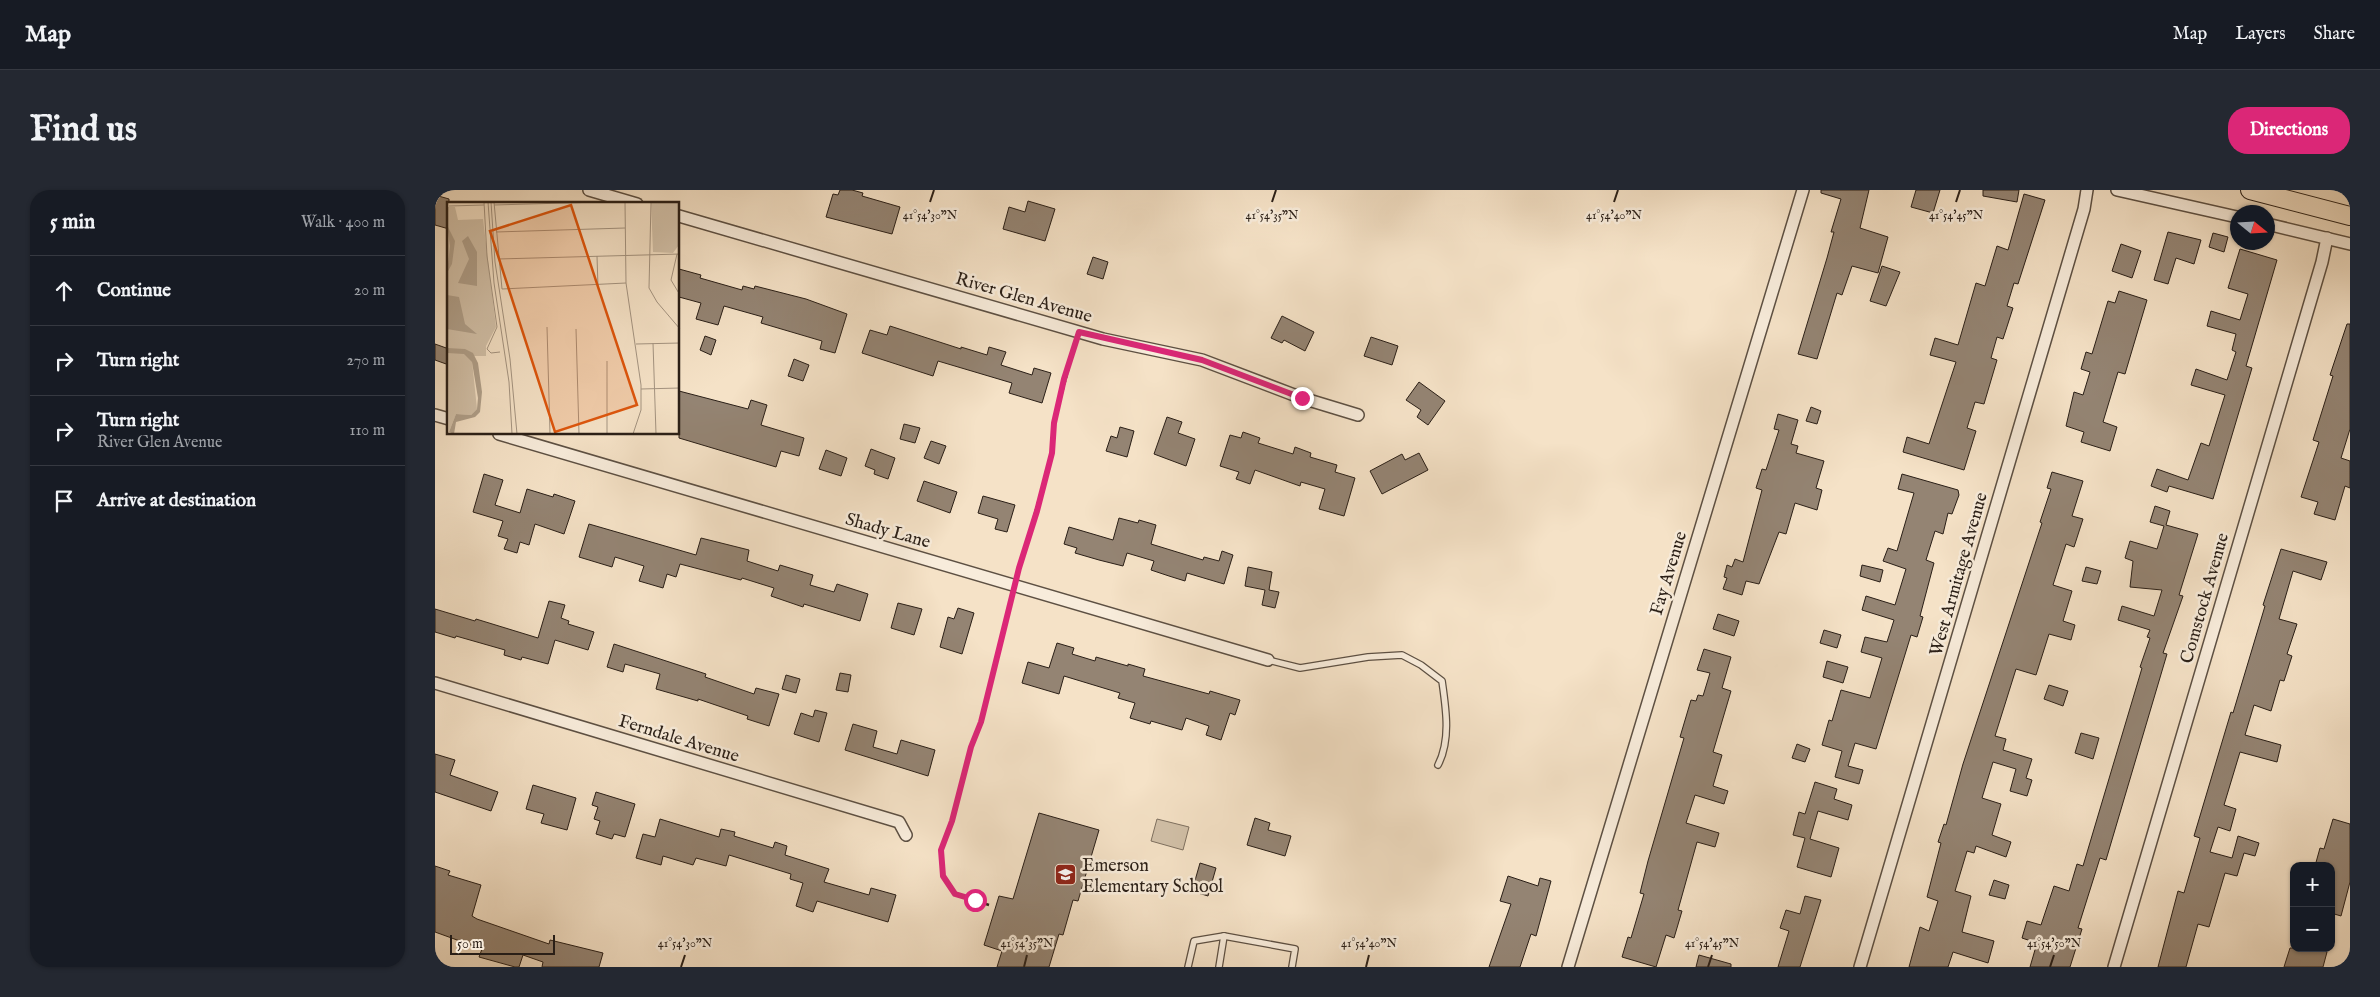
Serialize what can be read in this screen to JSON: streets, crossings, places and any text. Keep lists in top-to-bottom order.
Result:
{
  "streets": {
    "street": [
      "River Glen Avenue",
      "Shady Lane",
      "Fay Avenue",
      "West Armitage Avenue",
      "Comstock Avenue",
      "Ferndale Avenue"
    ]
  },
  "places": {
    "school or university": ["Emerson Elementary School"]
  },
  "scale_bar": "50 m",
  "north": "right",
  "page": {
    "header": "Map",
    "nav": ["Map", "Layers", "Share"],
    "buttons": "Directions",
    "title": "Find us",
    "heading": ["5 min", "Walk · 400 m"],
    "list": [
      ["Continue", "20 m"],
      ["Turn right", "270 m"],
      ["Turn right", "River Glen Avenue", "110 m"],
      "Arrive at destination"
    ],
    "map_buttons": ["+", "−"],
    "scale": "50 m"
  },
  "coordinates": [
    "41°54'30\"N",
    "41°54'35\"N",
    "41°54'40\"N",
    "41°54'45\"N",
    "41°54'50\"N"
  ]
}
